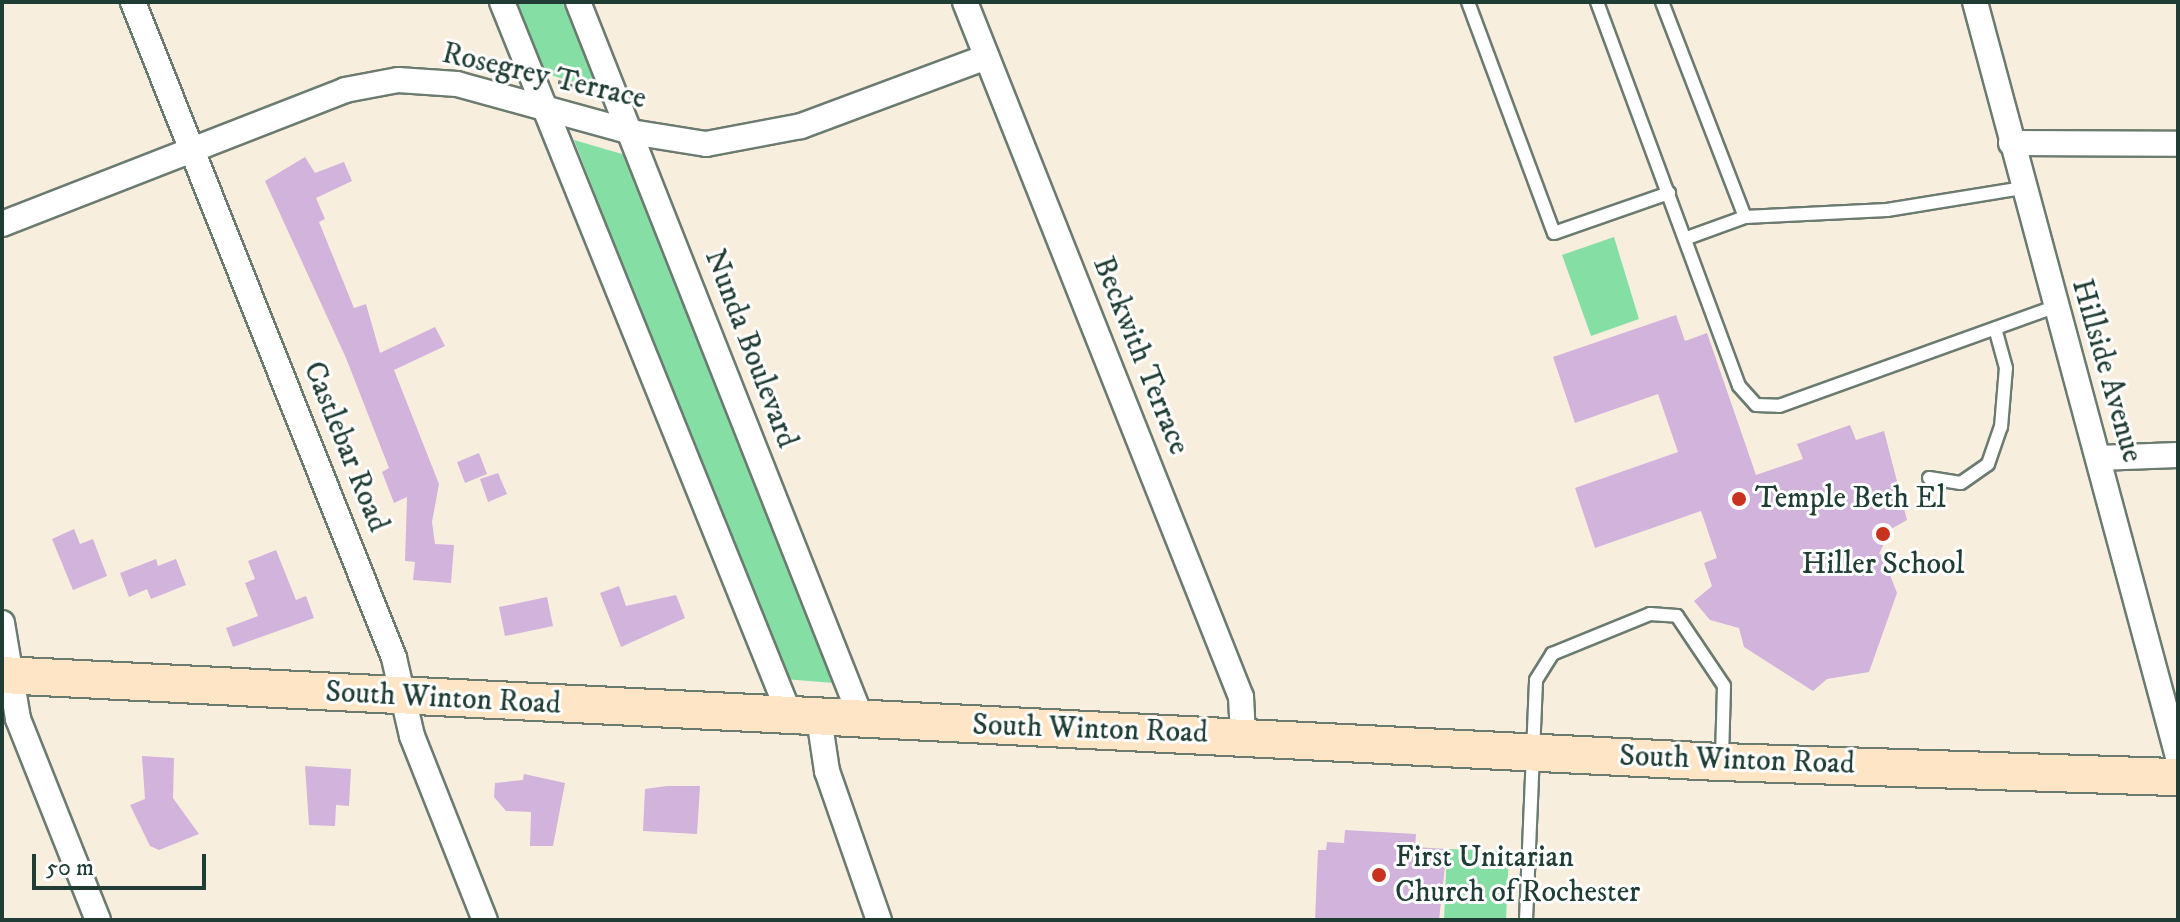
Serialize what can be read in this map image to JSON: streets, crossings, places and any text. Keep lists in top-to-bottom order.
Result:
{
  "streets": {
    "main road": ["South Winton Road"],
    "street": [
      "Rosegrey Terrace",
      "Nunda Boulevard",
      "Beckwith Terrace",
      "Hillside Avenue",
      "Castlebar Road"
    ]
  },
  "crossings": [
    ["Rosegrey Terrace", "Nunda Boulevard"],
    ["Rosegrey Terrace", "Beckwith Terrace"],
    ["Rosegrey Terrace", "Castlebar Road"],
    ["Nunda Boulevard", "South Winton Road"],
    ["Beckwith Terrace", "South Winton Road"],
    ["Castlebar Road", "South Winton Road"]
  ],
  "places": ["Temple Beth El", "Hiller School", "First Unitarian Church of Rochester"],
  "scale_bar": "50 m"
}
